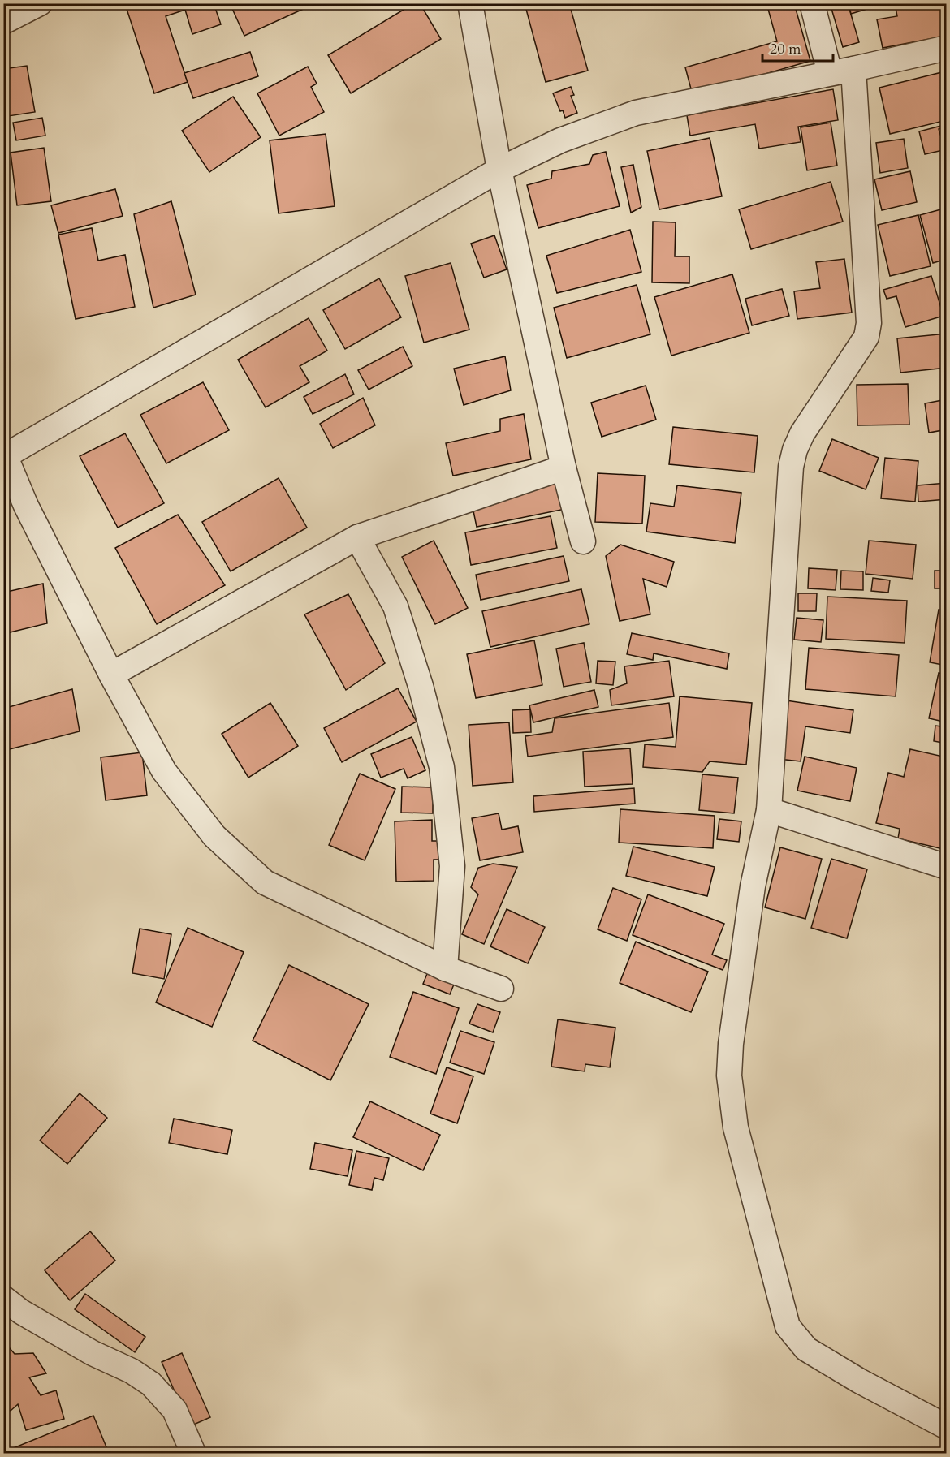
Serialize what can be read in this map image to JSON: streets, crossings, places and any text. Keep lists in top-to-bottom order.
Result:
{
  "scale_bar": "20 m"
}
